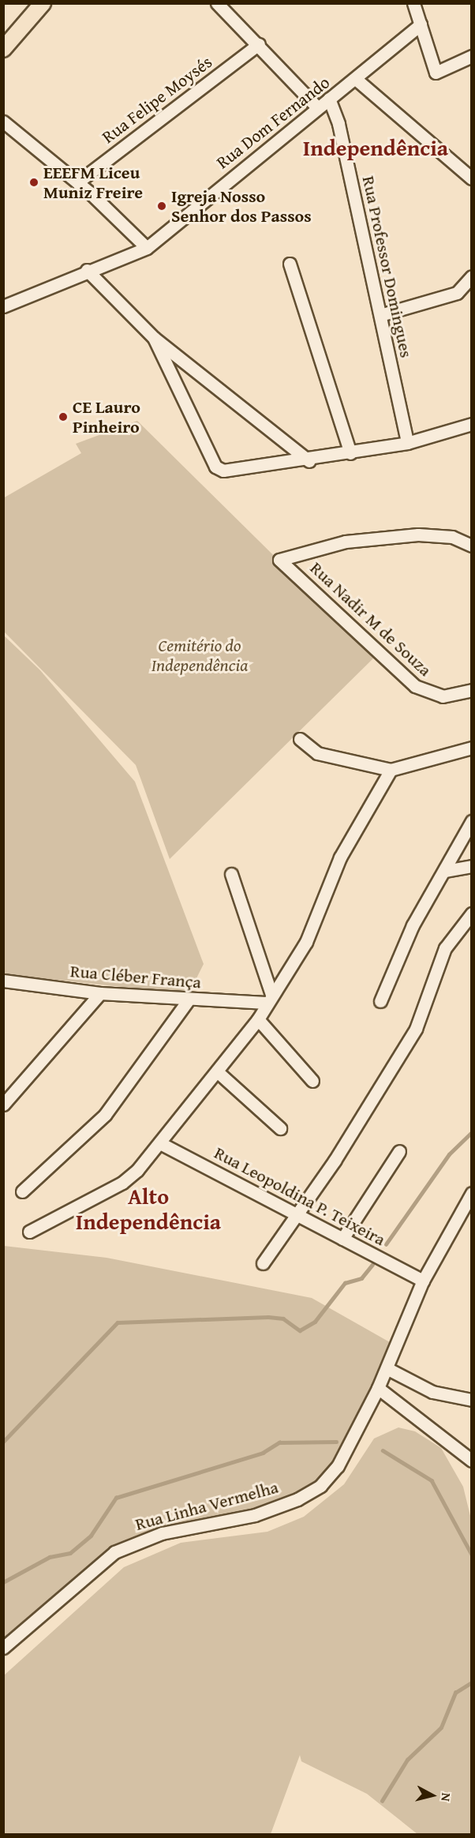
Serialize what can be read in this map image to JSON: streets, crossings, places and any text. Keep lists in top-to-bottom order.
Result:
{
  "streets": {
    "street": [
      "Rua Felipe Moysés",
      "Rua Dom Fernando",
      "Rua Professor Domingues",
      "Rua Nadir M de Souza",
      "Rua Cléber França",
      "Rua Leopoldina P. Teixeira",
      "Rua Linha Vermelha"
    ]
  },
  "crossings": [
    ["Rua Dom Fernando", "Rua Professor Domingues"],
    ["Rua Leopoldina P. Teixeira", "Rua Linha Vermelha"]
  ],
  "districts": ["Independência", "Alto Independência"],
  "parks": ["Cemitério do Independência"],
  "places": ["EEEFM Liceu Muniz Freire", "Igreja Nosso Senhor dos Passos", "CE Lauro Pinheiro"],
  "north": "right"
}
